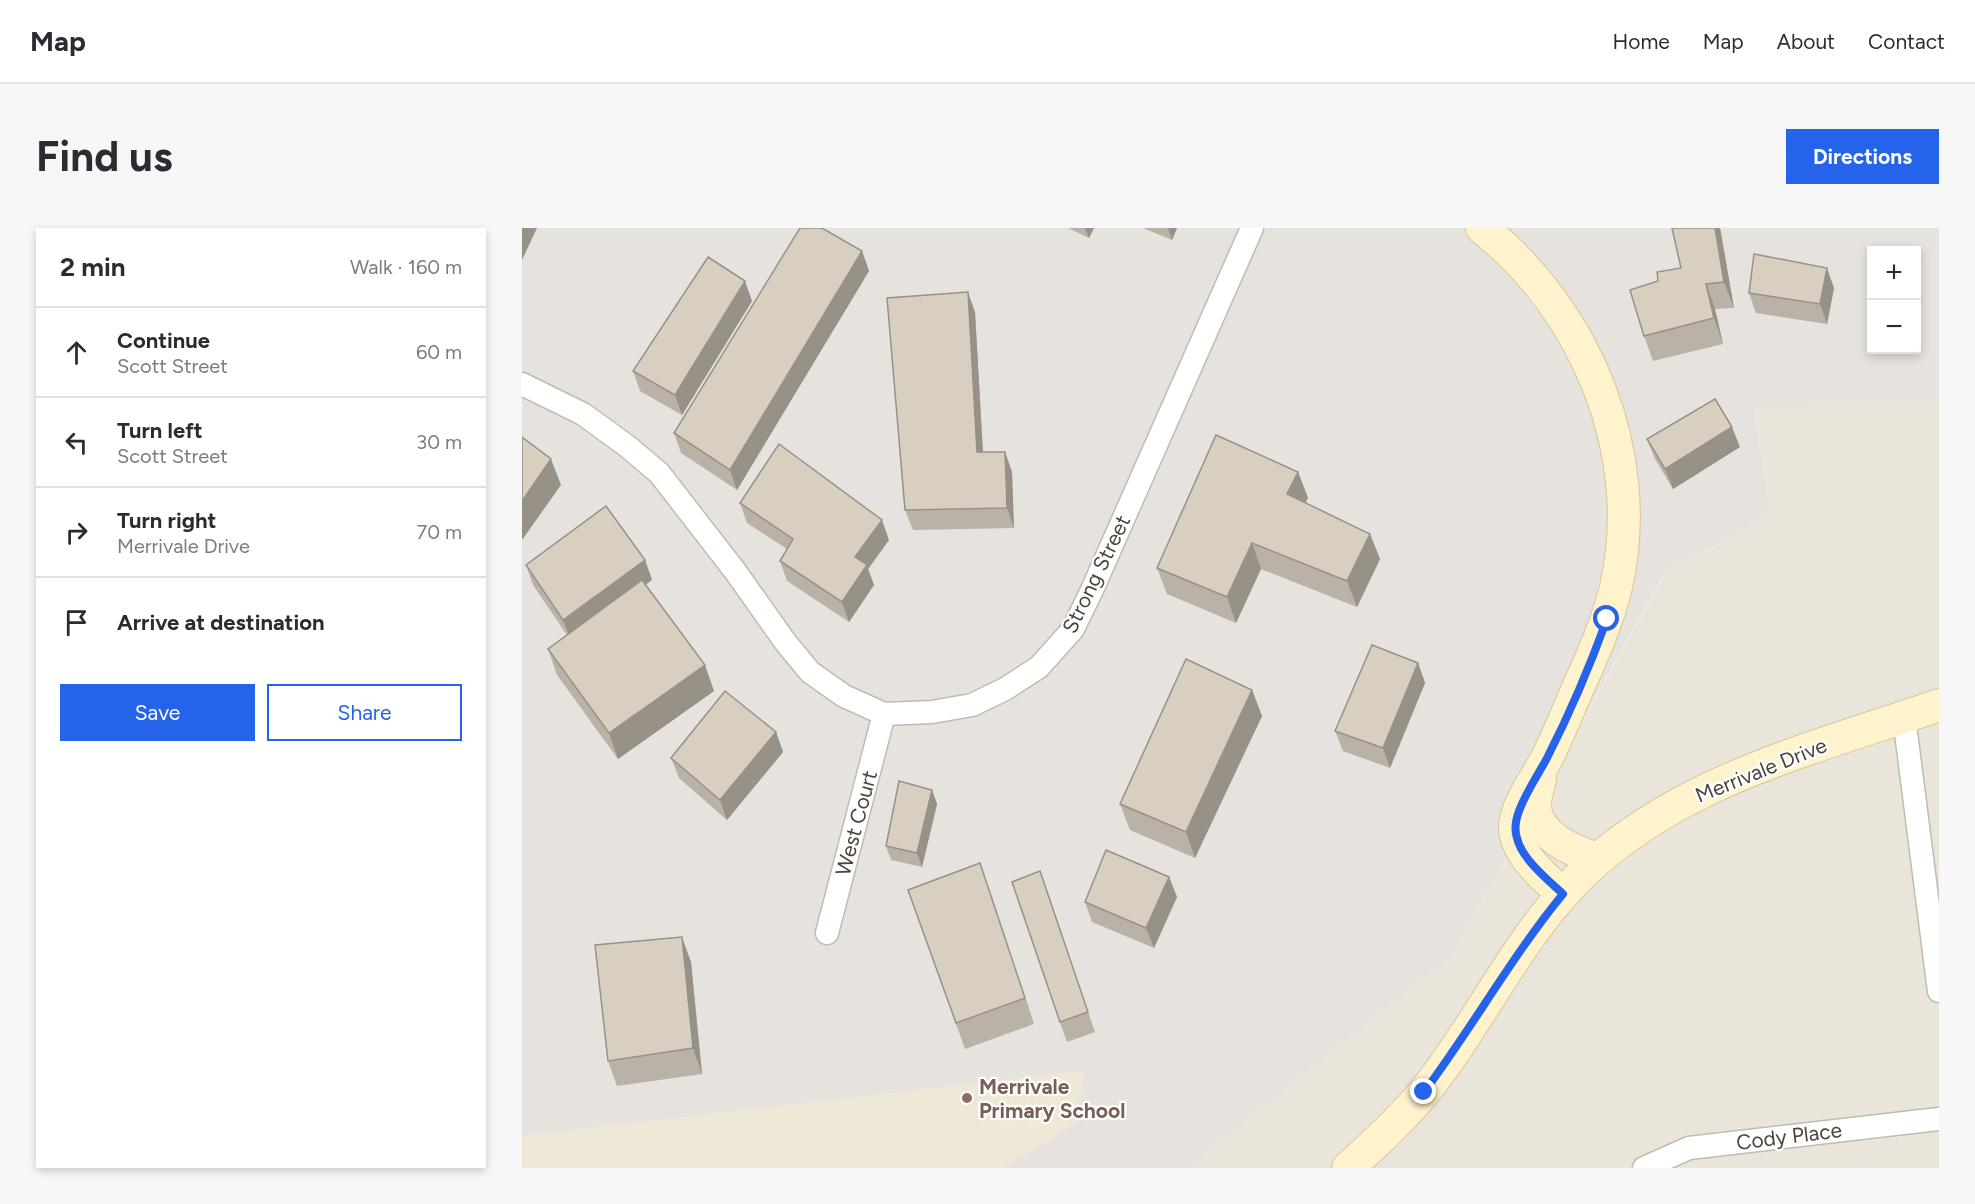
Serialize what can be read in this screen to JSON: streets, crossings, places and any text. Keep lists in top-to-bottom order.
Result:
{
  "streets": {
    "street": [
      "Strong Street",
      "Merrivale Drive",
      "West Court",
      "Cody Place"
    ]
  },
  "crossings": [
    ["Strong Street", "West Court"]
  ],
  "places": ["Merrivale Primary School"],
  "page": {
    "header": "Map",
    "nav": [
      "Home",
      "Map",
      "About",
      "Contact"
    ],
    "buttons": [
      "Directions",
      ["Save", "Share"]
    ],
    "title": "Find us",
    "heading": ["2 min", "Walk · 160 m"],
    "map_buttons": ["+", "−"],
    "list": [
      ["Continue", "Scott Street", "60 m"],
      ["Turn left", "Scott Street", "30 m"],
      ["Turn right", "Merrivale Drive", "70 m"],
      "Arrive at destination"
    ]
  }
}
